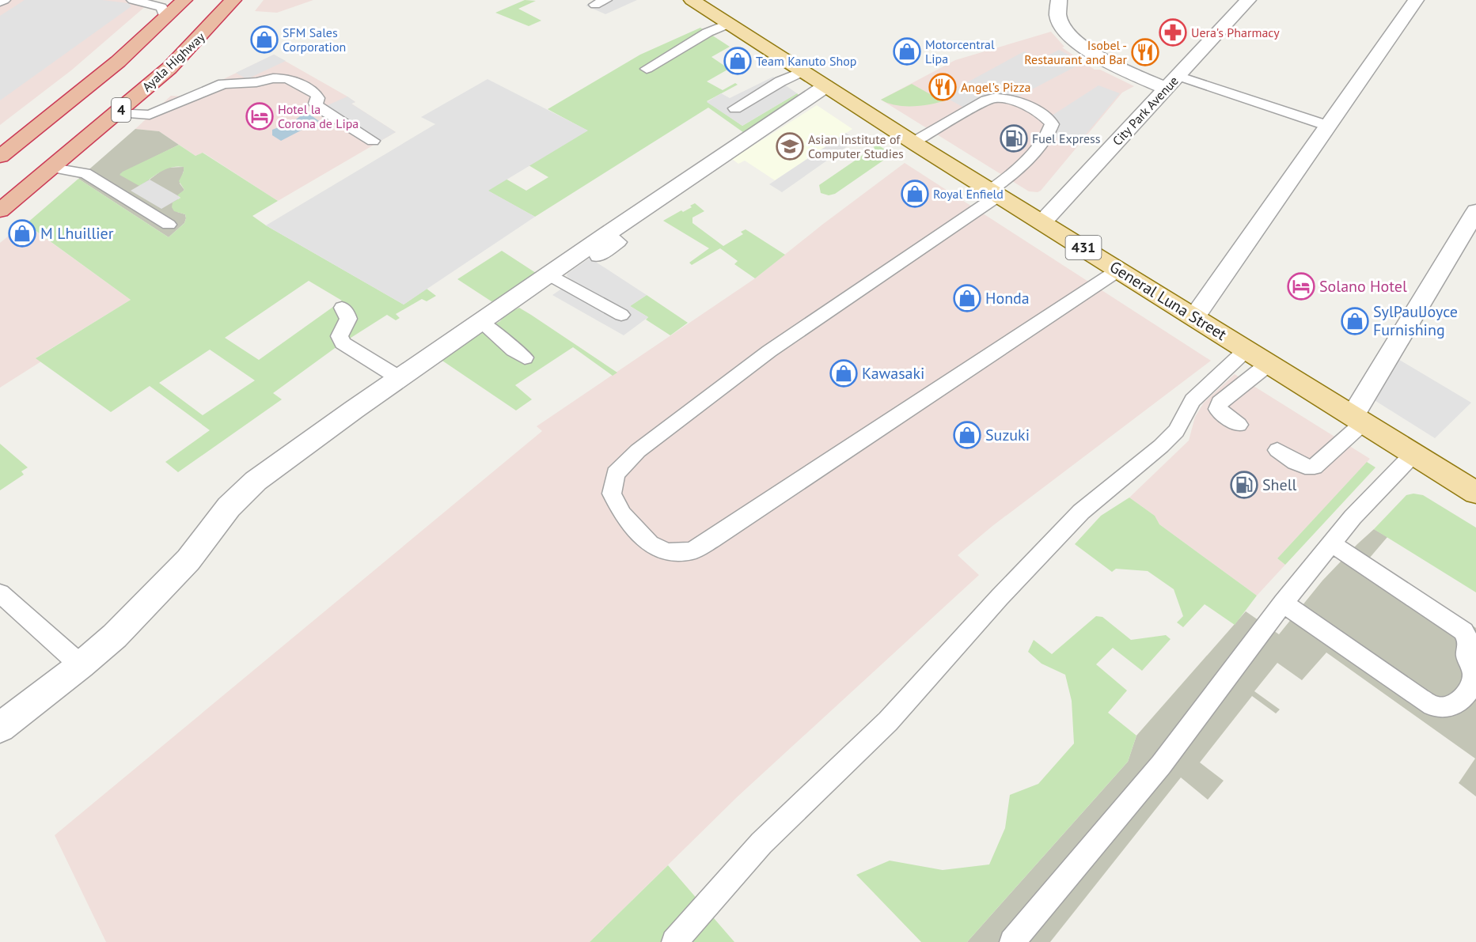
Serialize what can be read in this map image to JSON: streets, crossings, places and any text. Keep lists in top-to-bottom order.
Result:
{
  "streets": {
    "highway": ["Ayala Highway", "4"],
    "main road": ["431", "General Luna Street"],
    "street": ["City Park Avenue"]
  },
  "crossings": [
    ["City Park Avenue", "General Luna Street"]
  ],
  "places": {
    "pharmacy": ["Uera's Pharmacy"],
    "shop": [
      "SFM Sales Corporation",
      "Motorcentral Lipa",
      "Team Kanuto Shop",
      "Royal Enfield",
      "M Lhuillier",
      "Honda",
      "SylPaulJoyce Furnishing",
      "Kawasaki",
      "Suzuki"
    ],
    "restaurant": ["Isobel - Restaurant and Bar", "Angel's Pizza"],
    "hotel": ["Hotel la Corona de Lipa", "Solano Hotel"],
    "fuel station": ["Fuel Express", "Shell"],
    "school or university": ["Asian Institute of Computer Studies"]
  }
}
